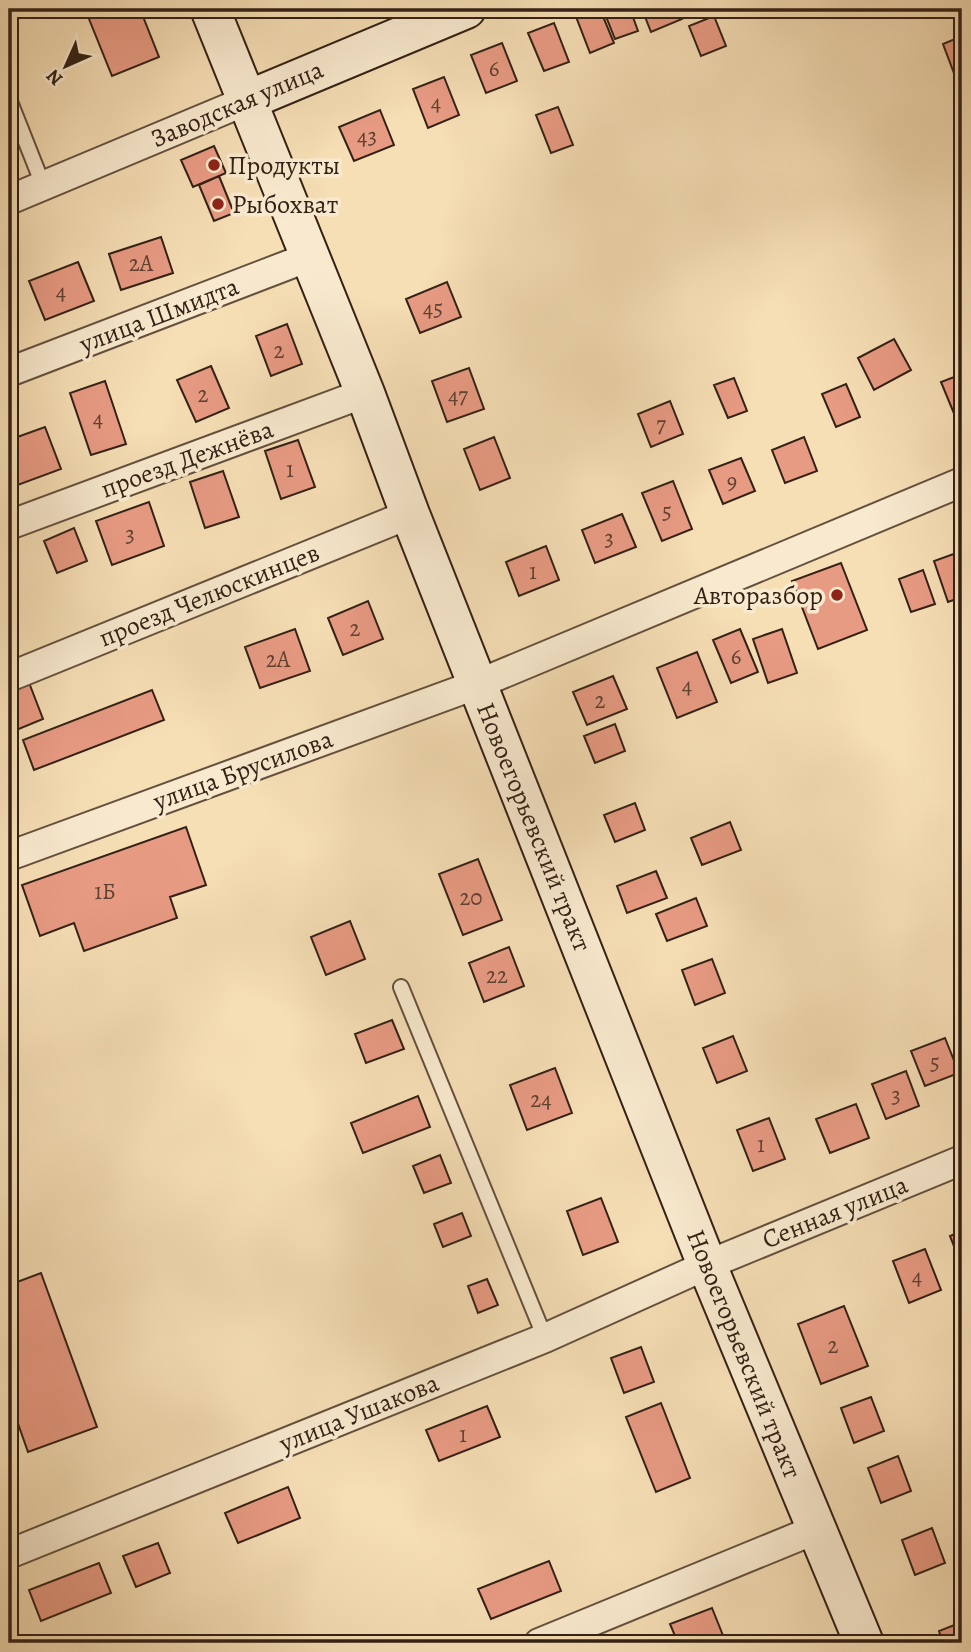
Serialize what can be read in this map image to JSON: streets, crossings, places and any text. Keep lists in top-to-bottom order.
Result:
{
  "streets": {
    "main road": ["Заводская улица", "Новоегорьевский тракт"],
    "street": [
      "улица Шмидта",
      "проезд Дежнёва",
      "проезд Челюскинцев",
      "улица Брусилова",
      "Сенная улица",
      "улица Ушакова"
    ]
  },
  "crossings": [
    ["Заводская улица", "Новоегорьевский тракт"],
    ["улица Шмидта", "Новоегорьевский тракт"],
    ["проезд Дежнёва", "Новоегорьевский тракт"],
    ["проезд Челюскинцев", "Новоегорьевский тракт"],
    ["улица Брусилова", "Новоегорьевский тракт"],
    ["Новоегорьевский тракт", "Сенная улица"],
    ["Новоегорьевский тракт", "улица Ушакова"],
    ["Сенная улица", "улица Ушакова"]
  ],
  "places": ["Продукты", "Рыбохват", "Авторазбор"],
  "house_numbers": [
    "6",
    "4",
    "43",
    "2А",
    "4",
    "45",
    "2",
    "2",
    "47",
    "4",
    "7",
    "1",
    "9",
    "5",
    "3",
    "3",
    "1",
    "2",
    "6",
    "2А",
    "4",
    "2",
    "1Б",
    "20",
    "22",
    "5",
    "3",
    "24",
    "1",
    "4",
    "2",
    "1"
  ],
  "north": "bottom left"
}
